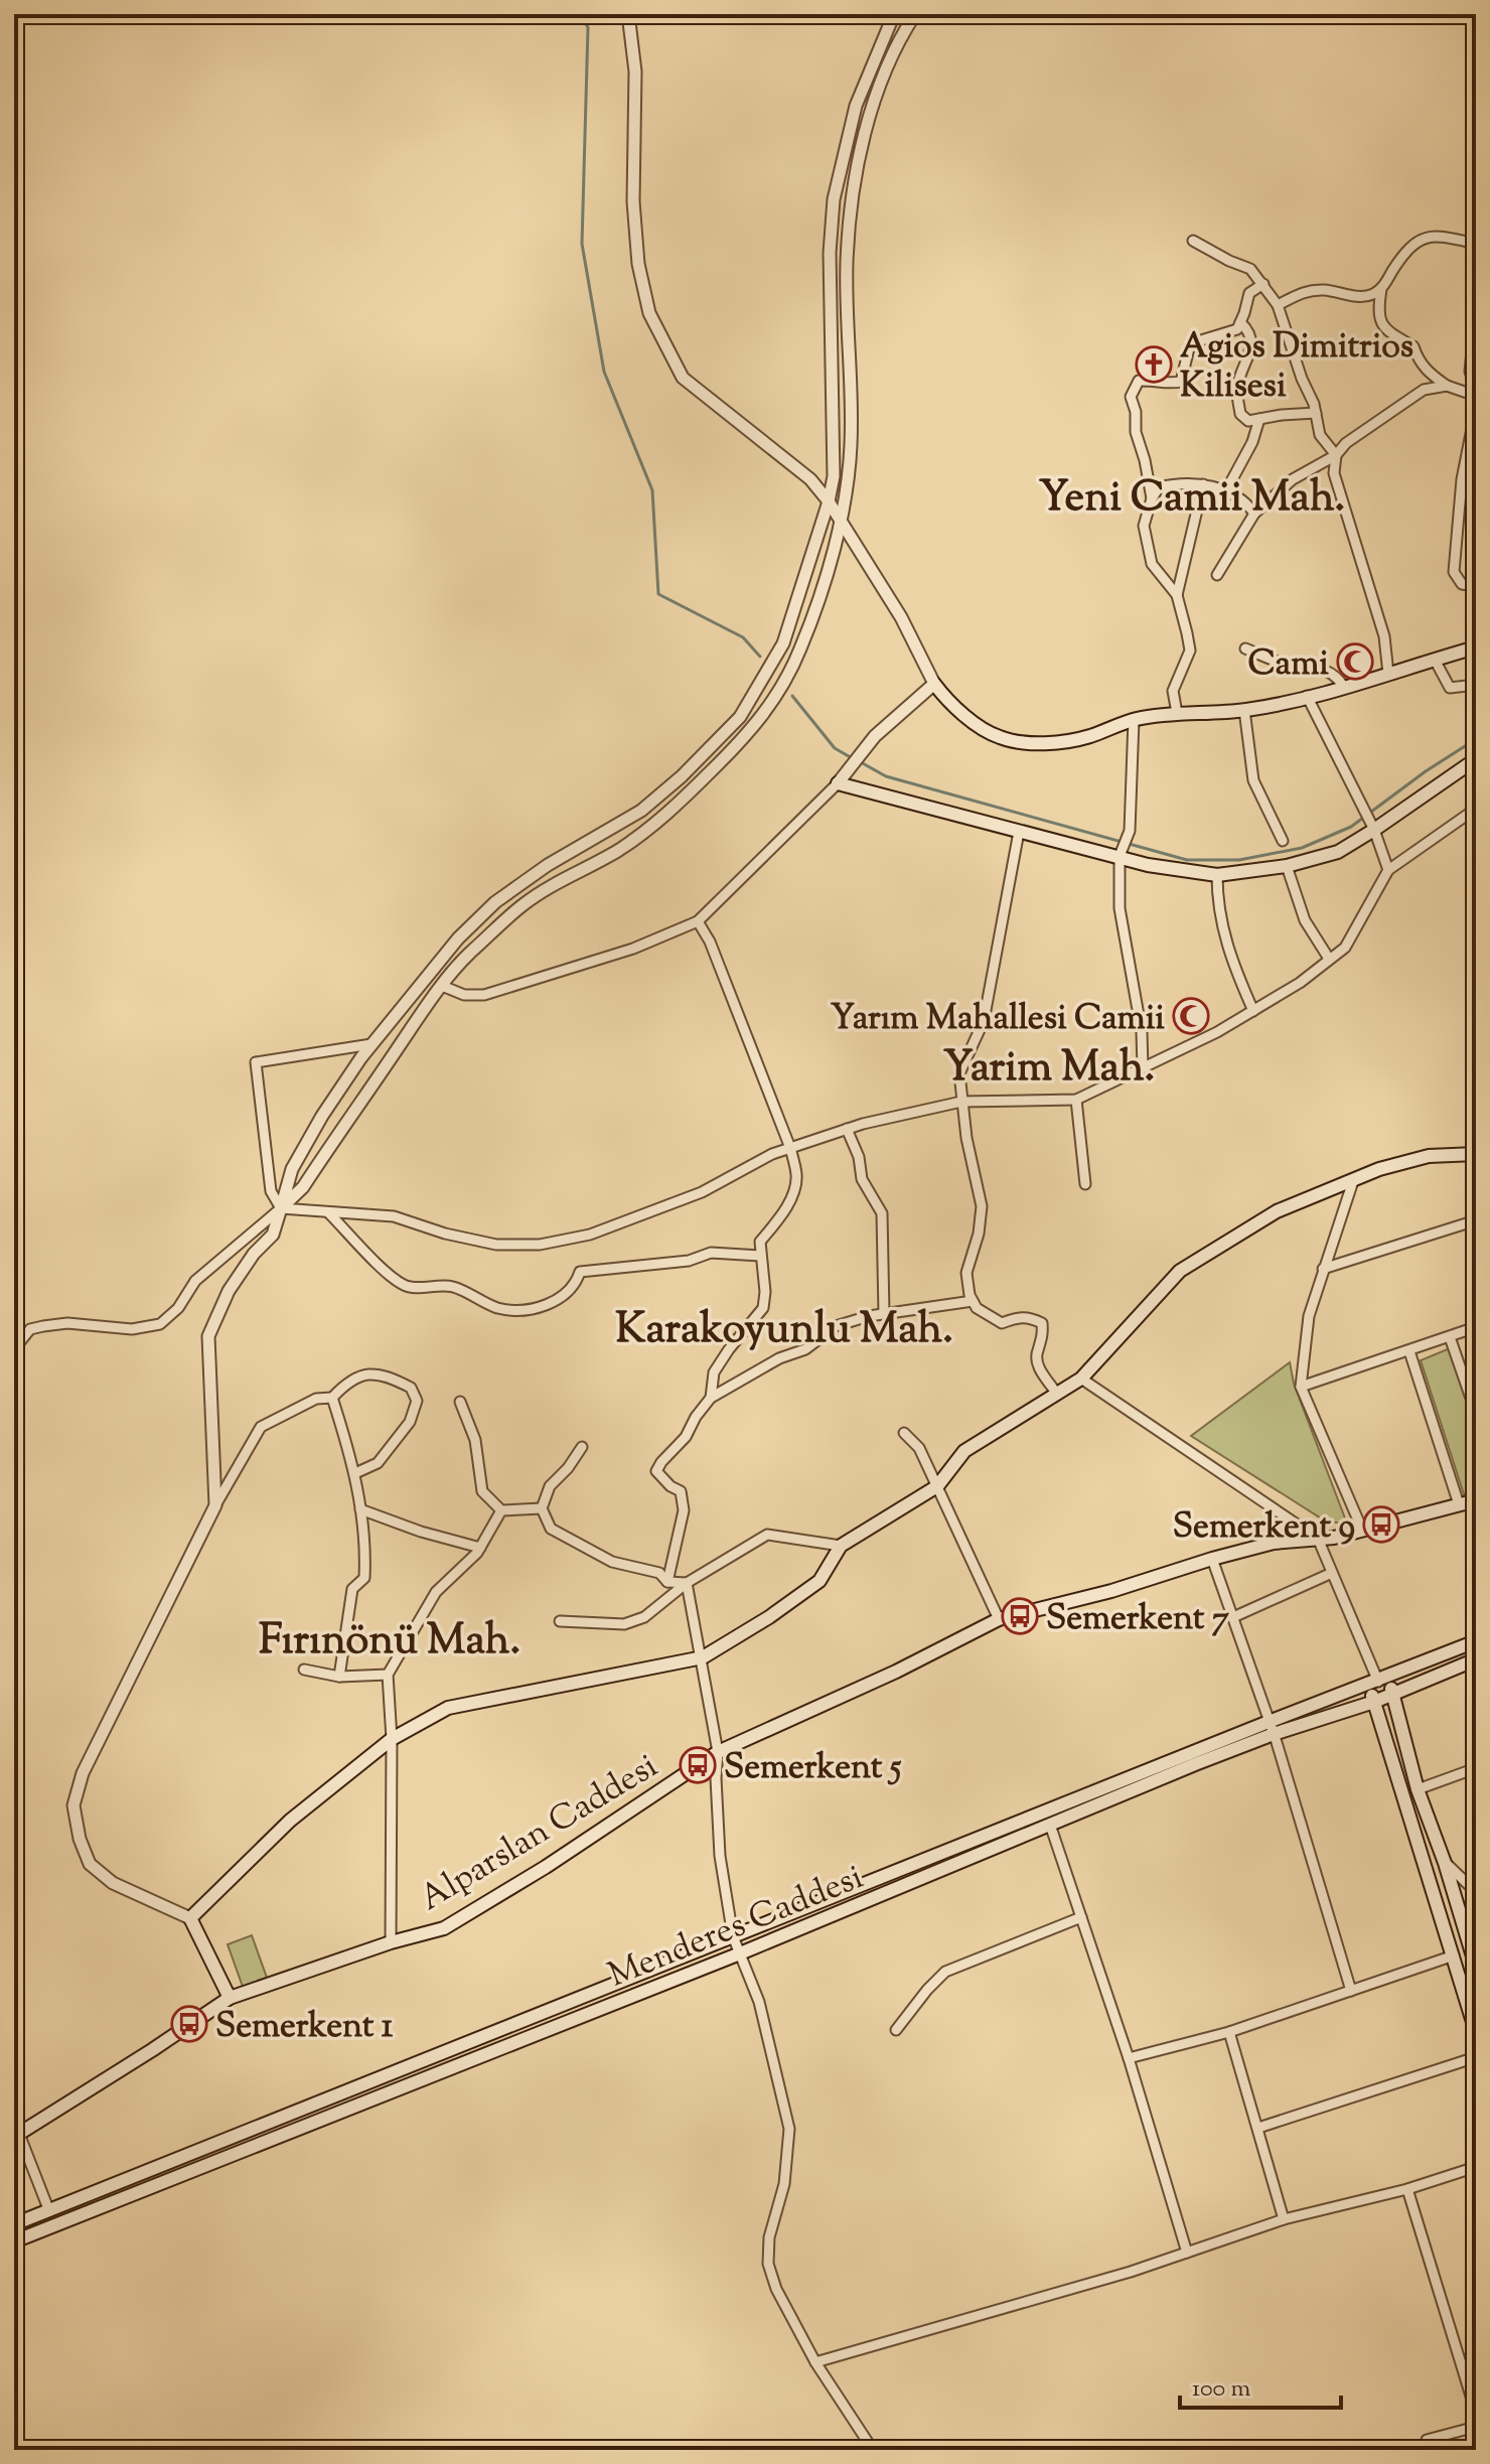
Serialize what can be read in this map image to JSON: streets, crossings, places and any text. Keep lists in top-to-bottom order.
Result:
{
  "streets": {
    "main road": ["Alparslan Caddesi", "Menderes Caddesi"]
  },
  "districts": [
    "Yeni Camii Mah.",
    "Yarim Mah.",
    "Karakoyunlu Mah.",
    "Fırınönü Mah."
  ],
  "places": {
    "church": ["Agios Dimitrios Kilisesi"],
    "mosque": ["Cami", "Yarım Mahallesi Camii"],
    "bus stop": [
      "Semerkent 9",
      "Semerkent 7",
      "Semerkent 5",
      "Semerkent 1"
    ]
  },
  "scale_bar": "100 m"
}
